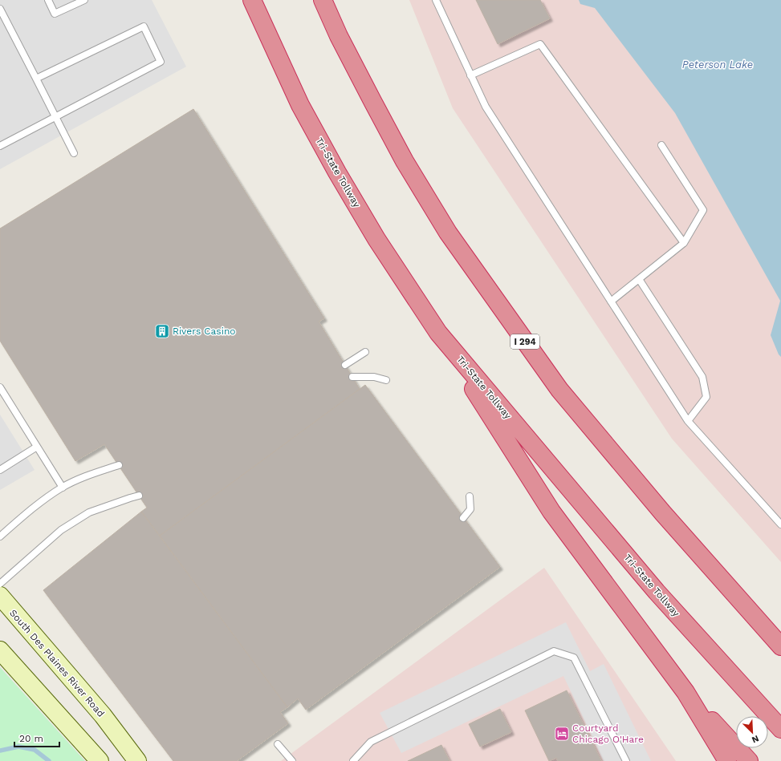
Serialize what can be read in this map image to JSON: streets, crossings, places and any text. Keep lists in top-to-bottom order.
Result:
{
  "streets": {
    "highway": ["Tri-State Tollway", "I 294"],
    "main road": ["South Des Plaines River Road"]
  },
  "water": ["Peterson Lake"],
  "places": {
    "building": ["Rivers Casino"],
    "hotel": ["Courtyard Chicago O'Hare"]
  },
  "scale_bar": "20 m",
  "north": "bottom right"
}
